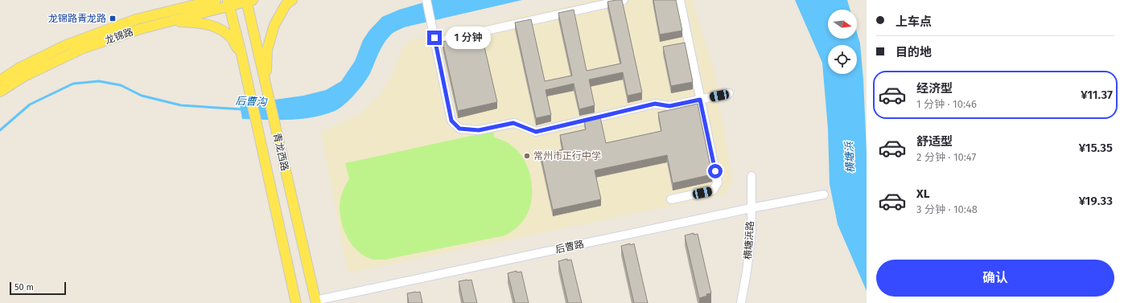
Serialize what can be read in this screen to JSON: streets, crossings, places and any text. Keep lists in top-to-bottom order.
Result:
{
  "streets": {
    "main road": ["龙锦路", "青龙西路"],
    "street": ["横塘浜路", "后曹路"]
  },
  "crossings": [
    ["龙锦路", "青龙西路"],
    ["青龙西路", "后曹路"],
    ["横塘浜路", "后曹路"]
  ],
  "water": ["后曹沟", "横塘浜"],
  "places": {
    "transit": ["龙锦路青龙路"],
    "other": ["常州市正行中学"]
  },
  "scale_bar": "50 m",
  "north": "right",
  "page": {
    "banner": ["上车点", "目的地"],
    "bubble": "1 分钟",
    "list": [
      {
        "name": "经济型",
        "note": "1 分钟 · 10:46",
        "value": "¥11.37"
      },
      {
        "name": "舒适型",
        "note": "2 分钟 · 10:47",
        "value": "¥15.35"
      },
      {
        "name": "XL",
        "note": "3 分钟 · 10:48",
        "value": "¥19.33"
      }
    ],
    "buttons": "确认",
    "scale": "50 m"
  }
}
